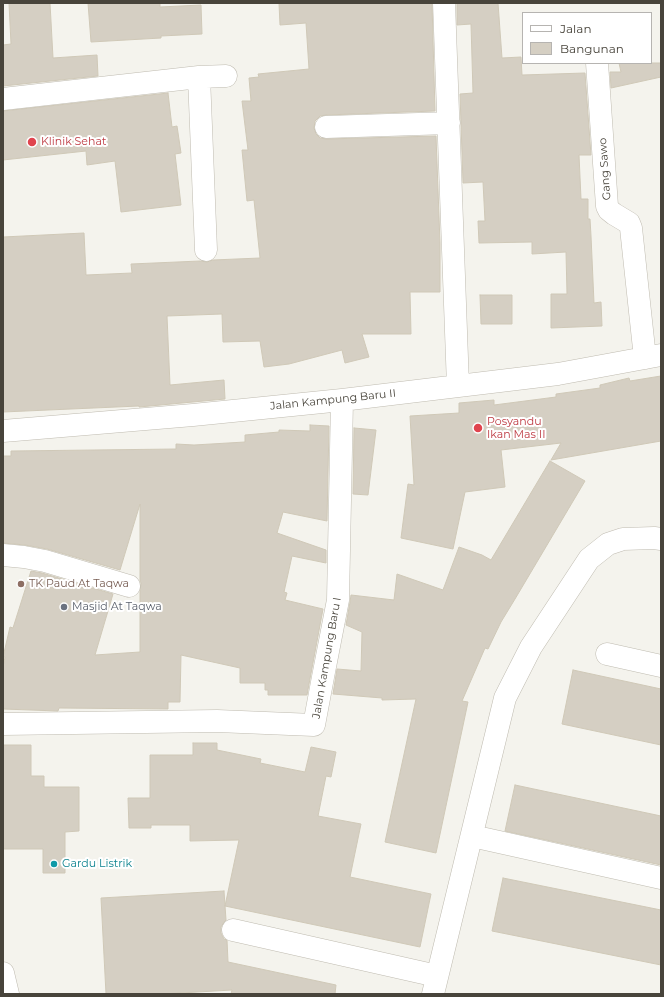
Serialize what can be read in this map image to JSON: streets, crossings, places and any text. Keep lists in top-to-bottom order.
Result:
{
  "streets": {
    "street": ["Gang Sawo", "Jalan Kampung Baru II", "Jalan Kampung Baru I"]
  },
  "crossings": [
    ["Gang Sawo", "Jalan Kampung Baru II"],
    ["Jalan Kampung Baru II", "Jalan Kampung Baru I"]
  ],
  "places": [
    "Klinik Sehat",
    "Posyandu Ikan Mas II",
    "TK Paud At Taqwa",
    "Masjid At Taqwa",
    "Gardu Listrik"
  ],
  "legend": ["Jalan", "Bangunan"]
}
